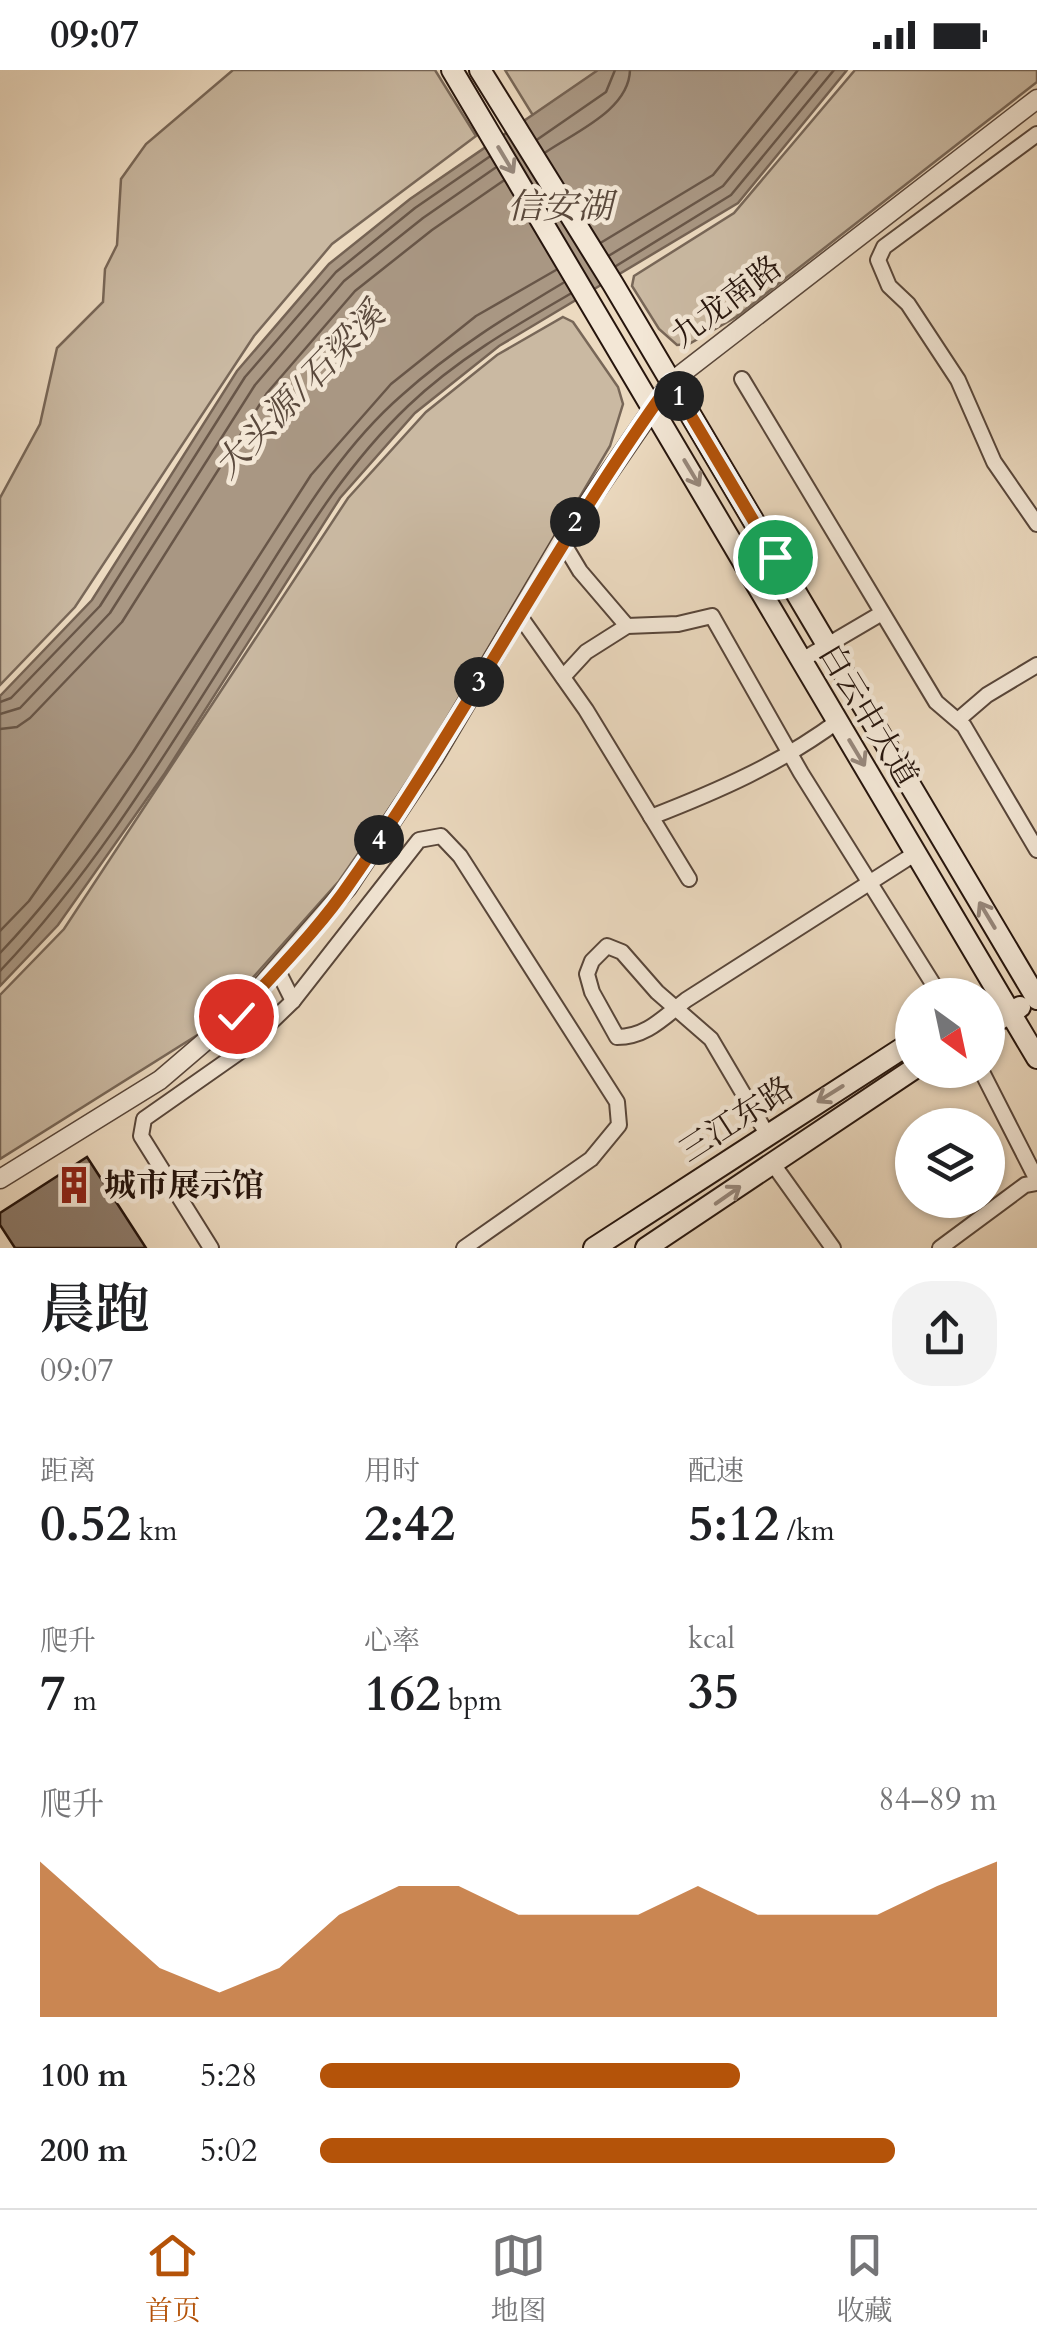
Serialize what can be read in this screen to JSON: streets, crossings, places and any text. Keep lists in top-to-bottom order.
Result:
{
  "streets": {
    "main road": ["白云中大道", "三江东路"],
    "street": ["九龙南路"]
  },
  "crossings": [
    ["九龙南路", "白云中大道"]
  ],
  "water": ["信安湖", "大头源/石梁溪"],
  "places": {
    "building": ["城市展示馆"]
  },
  "north": "bottom right",
  "page": {
    "status": "09:07",
    "pins": [
      "1",
      "2",
      "3",
      "4"
    ],
    "heading": ["晨跑", "09:07"],
    "stats": [
      ["距离", "0.52 km"],
      ["用时", "2:42"],
      ["配速", "5:12 /km"],
      ["爬升", "7 m"],
      ["心率", "162 bpm"],
      ["kcal", "35"]
    ],
    "chart": ["爬升", "84–89 m"],
    "list": [
      {
        "name": "100 m",
        "note": "5:28"
      },
      {
        "name": "200 m",
        "note": "5:02"
      }
    ],
    "tabs": ["首页", "地图", "收藏"]
  }
}
